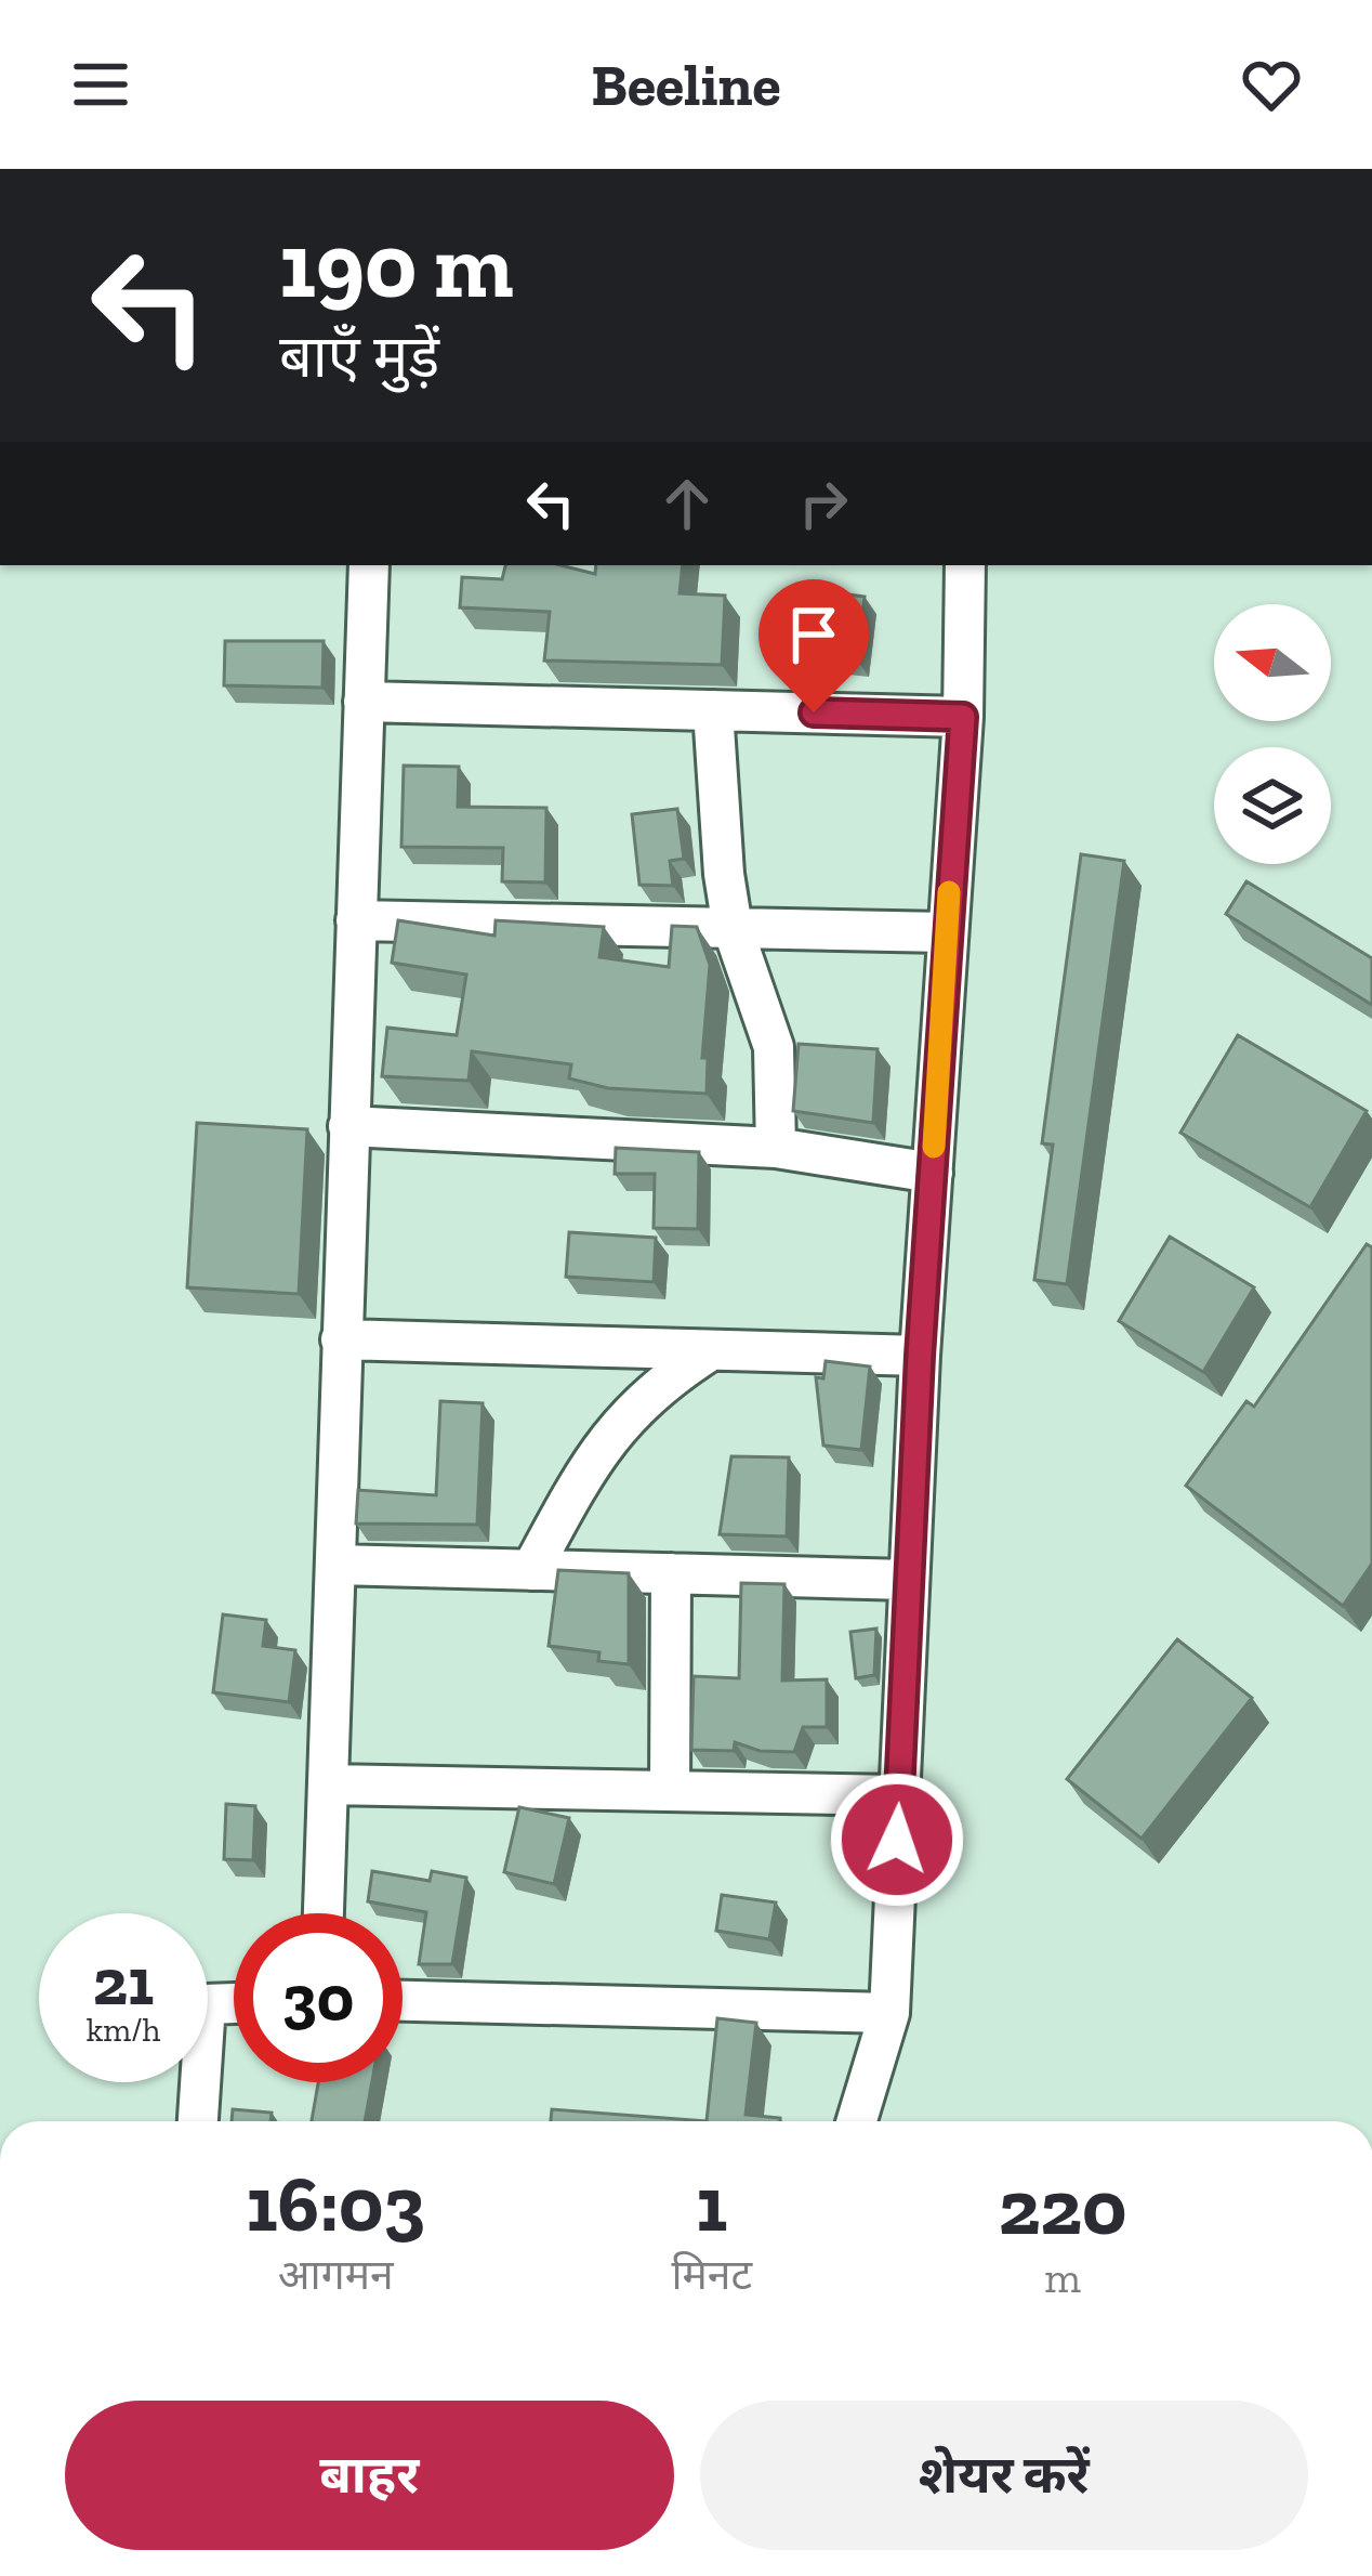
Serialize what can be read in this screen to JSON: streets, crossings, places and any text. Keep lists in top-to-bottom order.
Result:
{
  "north": "left",
  "page": {
    "header": "Beeline",
    "turn": ["190 m", "बाएँ मुड़ें"],
    "speed": "21 km/h",
    "limit": "30",
    "eta": [
      "16:03",
      "आगमन",
      "1",
      "मिनट",
      "220",
      "m"
    ],
    "buttons": ["बाहर", "शेयर करें"]
  }
}
